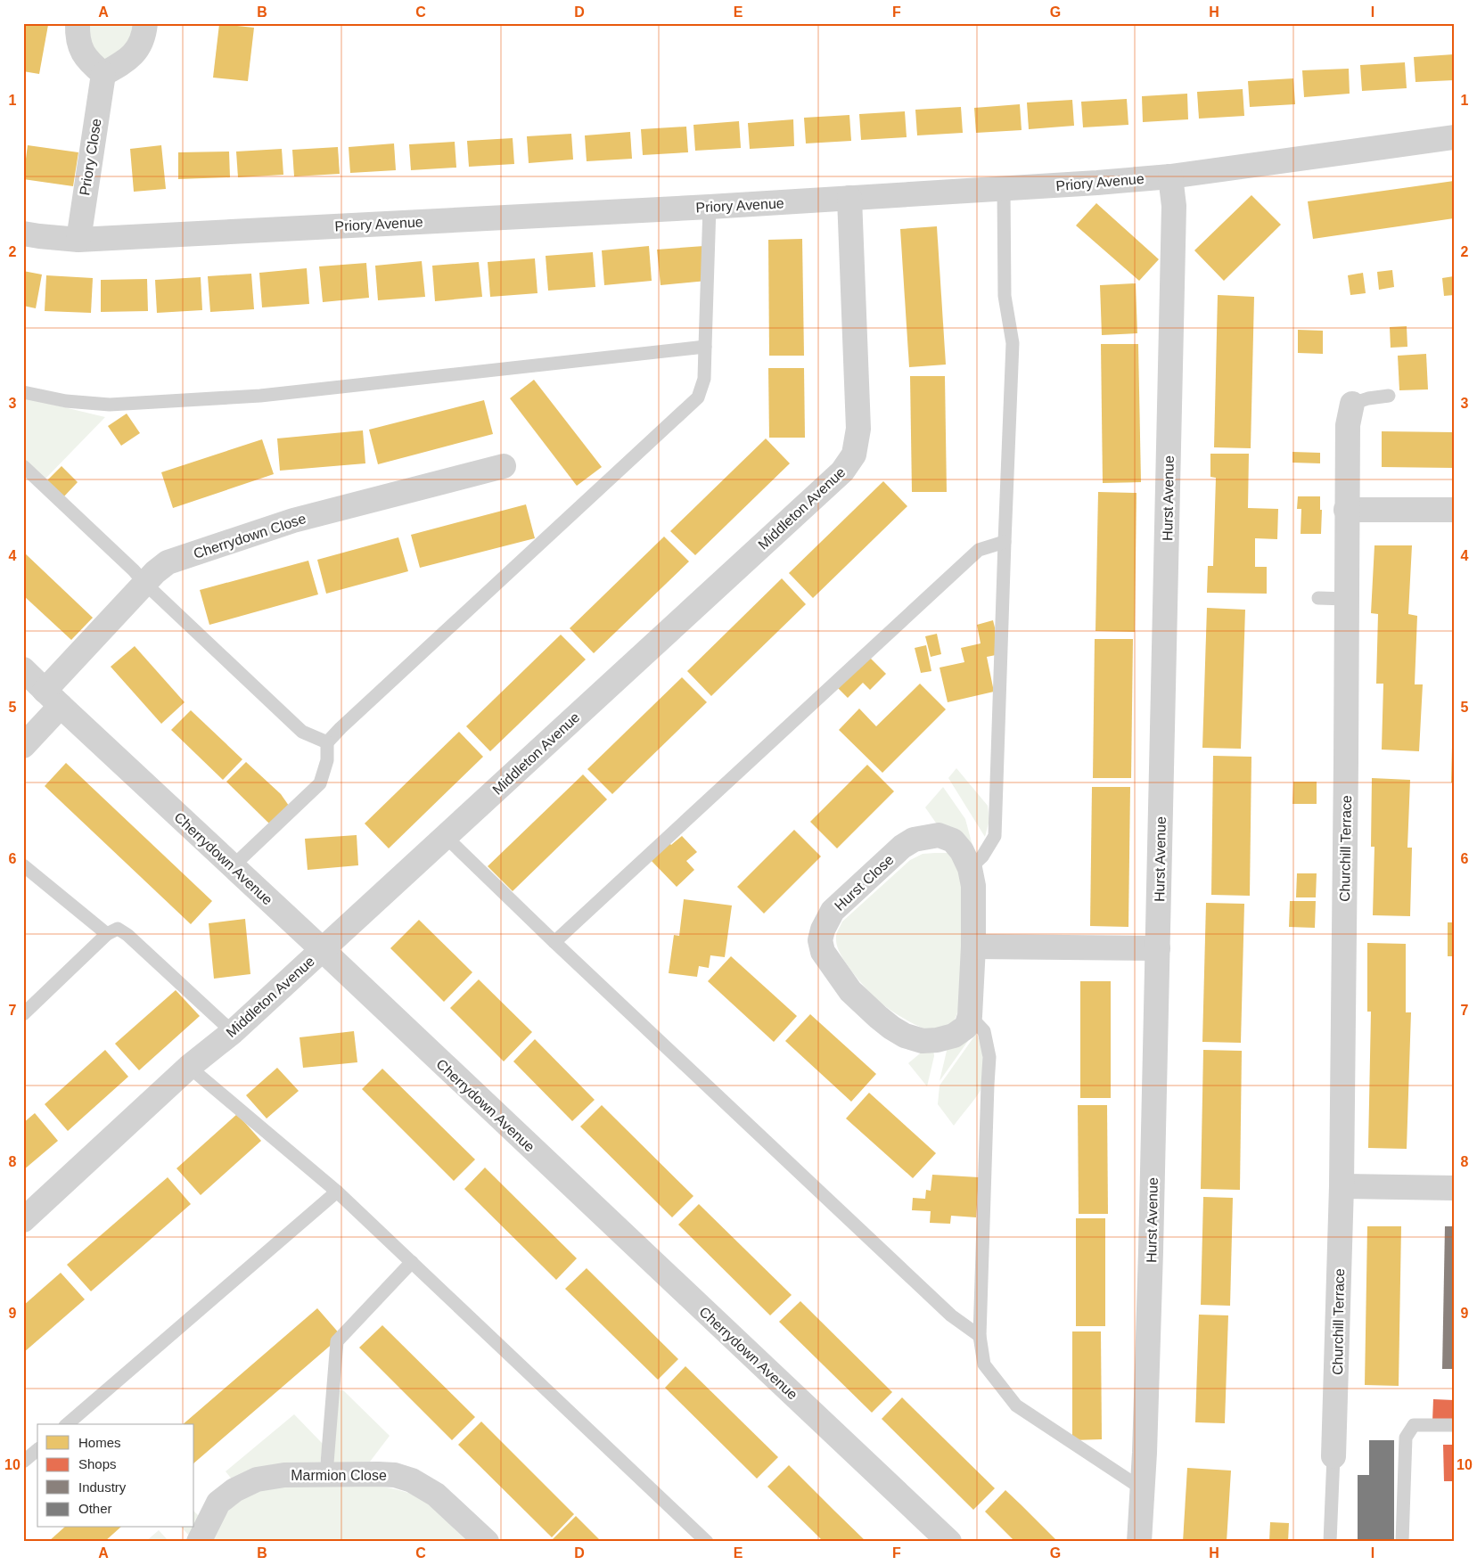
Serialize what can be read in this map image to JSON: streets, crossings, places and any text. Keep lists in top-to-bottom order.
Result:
{
  "streets": {
    "street": [
      "Priory Close",
      "Priory Avenue",
      "Hurst Avenue",
      "Middleton Avenue",
      "Cherrydown Close",
      "Churchill Terrace",
      "Cherrydown Avenue",
      "Hurst Close",
      "Marmion Close"
    ]
  },
  "crossings": [
    ["Priory Close", "Priory Avenue"],
    ["Priory Avenue", "Hurst Avenue"],
    ["Priory Avenue", "Middleton Avenue"],
    ["Middleton Avenue", "Cherrydown Avenue"],
    ["Cherrydown Close", "Cherrydown Avenue"]
  ],
  "legend": [
    "Homes",
    "Shops",
    "Industry",
    "Other"
  ],
  "grid": {
    "columns": [
      "A",
      "B",
      "C",
      "D",
      "E",
      "F",
      "G",
      "H",
      "I"
    ],
    "rows": [
      "1",
      "2",
      "3",
      "4",
      "5",
      "6",
      "7",
      "8",
      "9",
      "10"
    ]
  }
}
